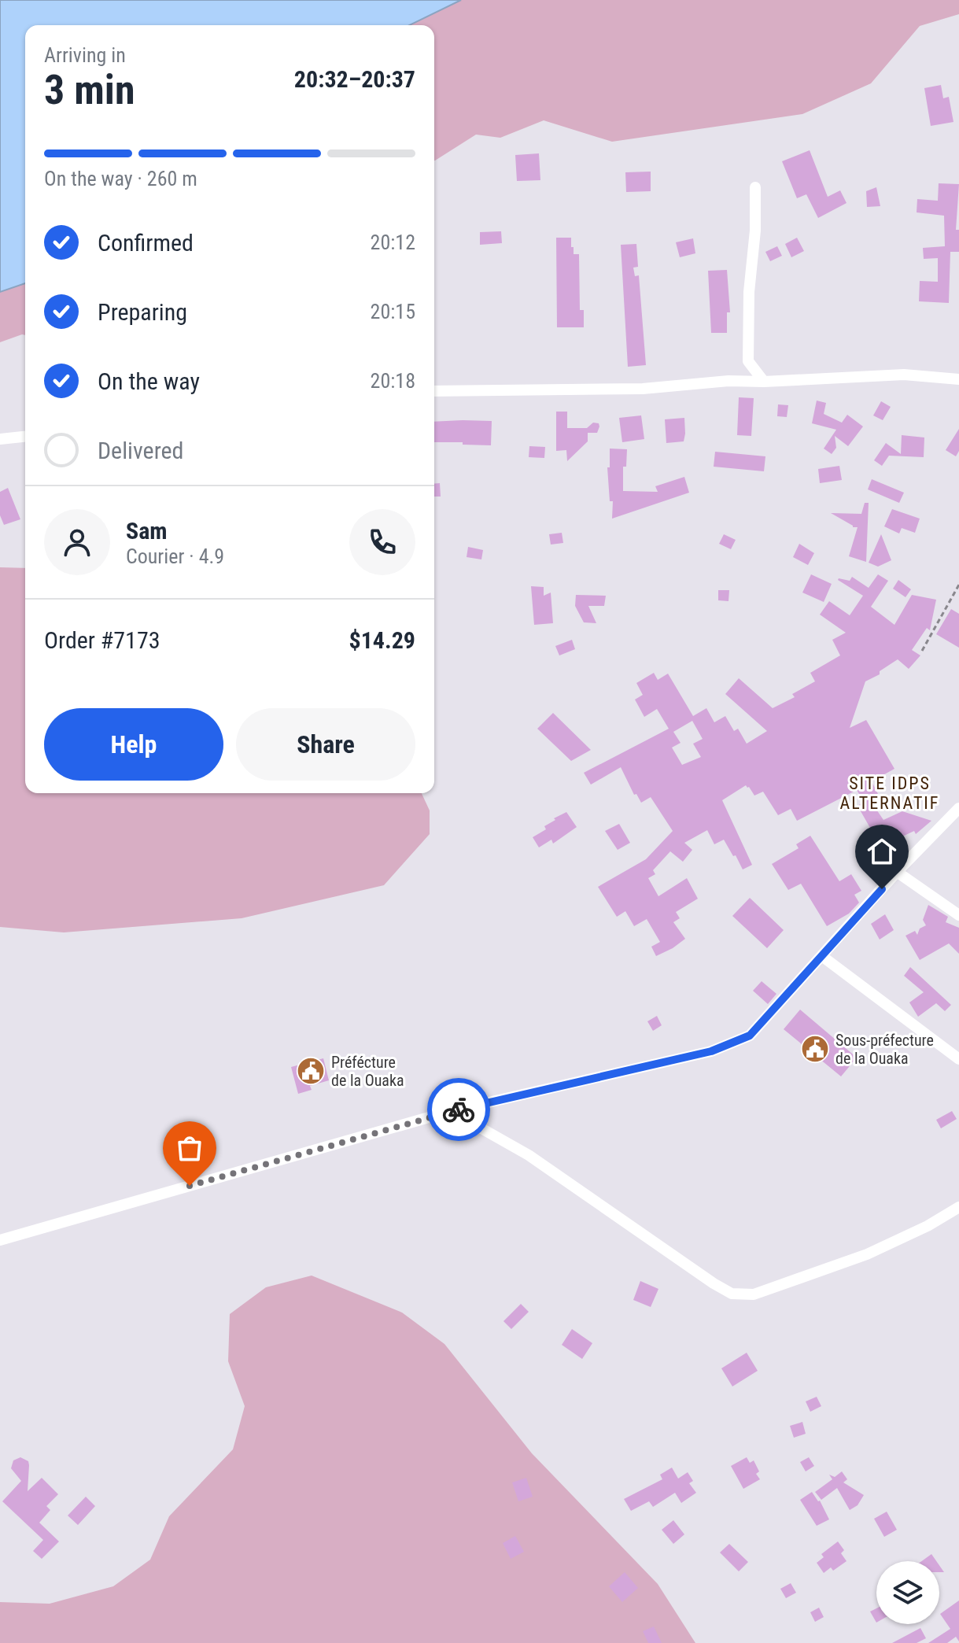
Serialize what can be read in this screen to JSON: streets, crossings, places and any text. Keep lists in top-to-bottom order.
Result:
{
  "districts": ["SITE IDPS ALTERNATIF"],
  "places": {
    "public building": ["Sous-préfecture de la Ouaka", "Préfécture de la Ouaka"]
  },
  "page": {
    "heading": ["3 min", "Arriving in", "20:32–20:37"],
    "panel": [
      "Sam",
      "Courier · 4.9",
      "Order #7173",
      "$14.29"
    ],
    "bar": "On the way · 260 m",
    "list": [
      ["Confirmed", "20:12"],
      ["Preparing", "20:15"],
      ["On the way", "20:18"],
      "Delivered"
    ],
    "buttons": ["Help", "Share"]
  }
}
